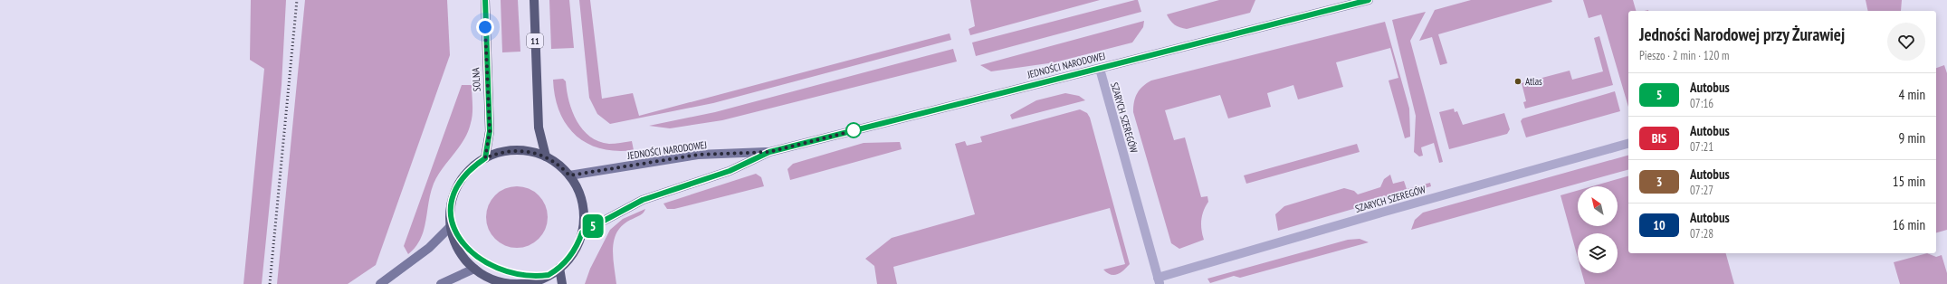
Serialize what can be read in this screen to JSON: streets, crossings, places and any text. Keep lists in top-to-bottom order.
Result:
{
  "streets": {
    "main road": ["11", "SOLNA"],
    "street": ["JEDNOŚCI NARODOWEJ", "SZARYCH SZEREGÓW"]
  },
  "crossings": [
    ["JEDNOŚCI NARODOWEJ", "SZARYCH SZEREGÓW"]
  ],
  "places": ["Atlas"],
  "lines": ["bus line 5"],
  "north": "top left",
  "page": {
    "on_map": "5",
    "heading": ["Jedności Narodowej przy Żurawiej", "Pieszo · 2 min · 120 m"],
    "list": [
      {
        "mark": "5",
        "name": "Autobus",
        "note": "07:16",
        "value": "4 min"
      },
      {
        "mark": "BIS",
        "name": "Autobus",
        "note": "07:21",
        "value": "9 min"
      },
      {
        "mark": "3",
        "name": "Autobus",
        "note": "07:27",
        "value": "15 min"
      },
      {
        "mark": "10",
        "name": "Autobus",
        "note": "07:28",
        "value": "16 min"
      }
    ]
  }
}
